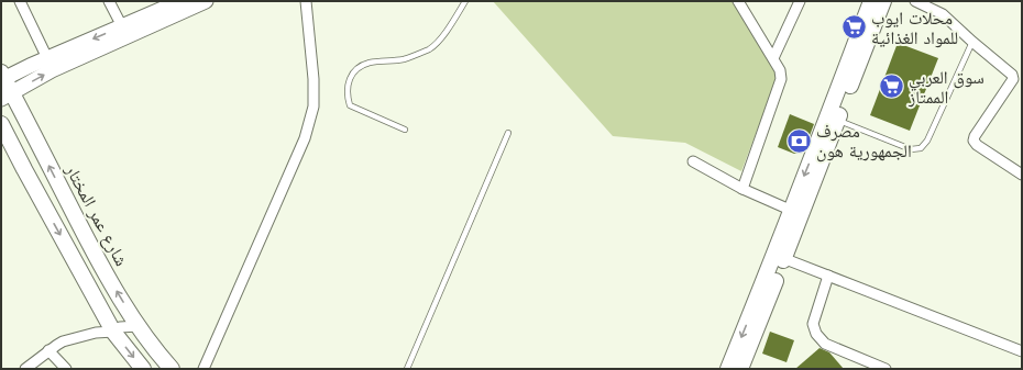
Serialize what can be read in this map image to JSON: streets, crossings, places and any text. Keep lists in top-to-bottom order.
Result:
{
  "streets": {
    "main road": ["شارع عمر المختار"]
  },
  "places": {
    "supermarket": ["محلات ايوب للمواد الغذائية", "سوق العربي الممتاز"],
    "bank": ["مصرف الجمهورية هون"]
  }
}
